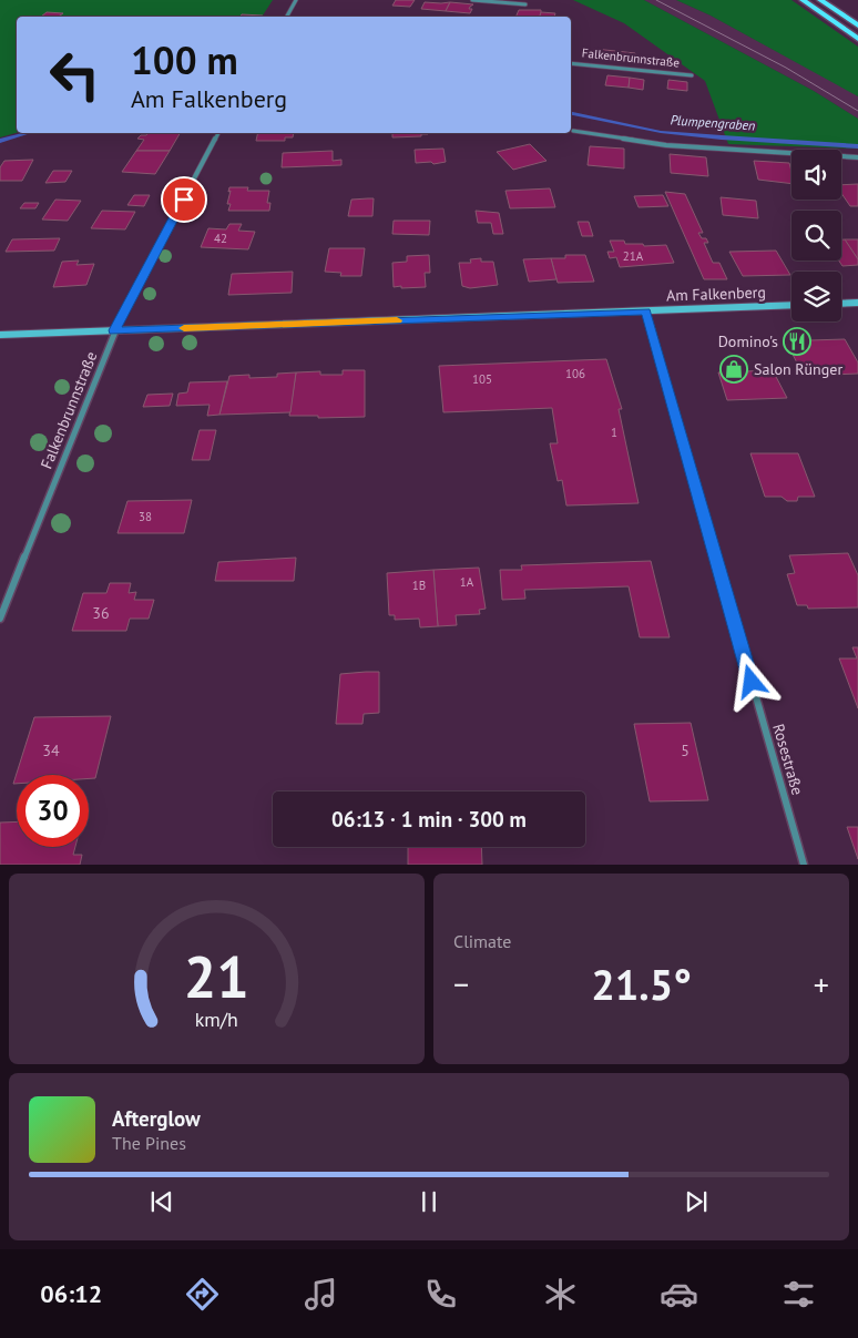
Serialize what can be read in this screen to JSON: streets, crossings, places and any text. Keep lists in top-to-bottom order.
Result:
{
  "streets": {
    "street": ["Falkenbrunnstraße", "Am Falkenberg", "Rosestraße"]
  },
  "crossings": [
    ["Falkenbrunnstraße", "Am Falkenberg"],
    ["Am Falkenberg", "Rosestraße"]
  ],
  "water": ["Plumpengraben"],
  "places": {
    "restaurant": ["Domino's"],
    "shop": ["Salon Rünger"]
  },
  "house_numbers": [
    "42",
    "21A",
    "106",
    "105",
    "1",
    "38",
    "1A",
    "1B",
    "36",
    "34",
    "5"
  ],
  "page": {
    "turn": ["100 m", "Am Falkenberg"],
    "limit": "30",
    "trip": "06:13 · 1 min · 300 m",
    "tile": "Climate",
    "heat": ["−", "21.5°", "+"],
    "song": ["Afterglow", "The Pines"],
    "tabs": "06:12",
    "gauge": ["21", "km/h"]
  }
}
